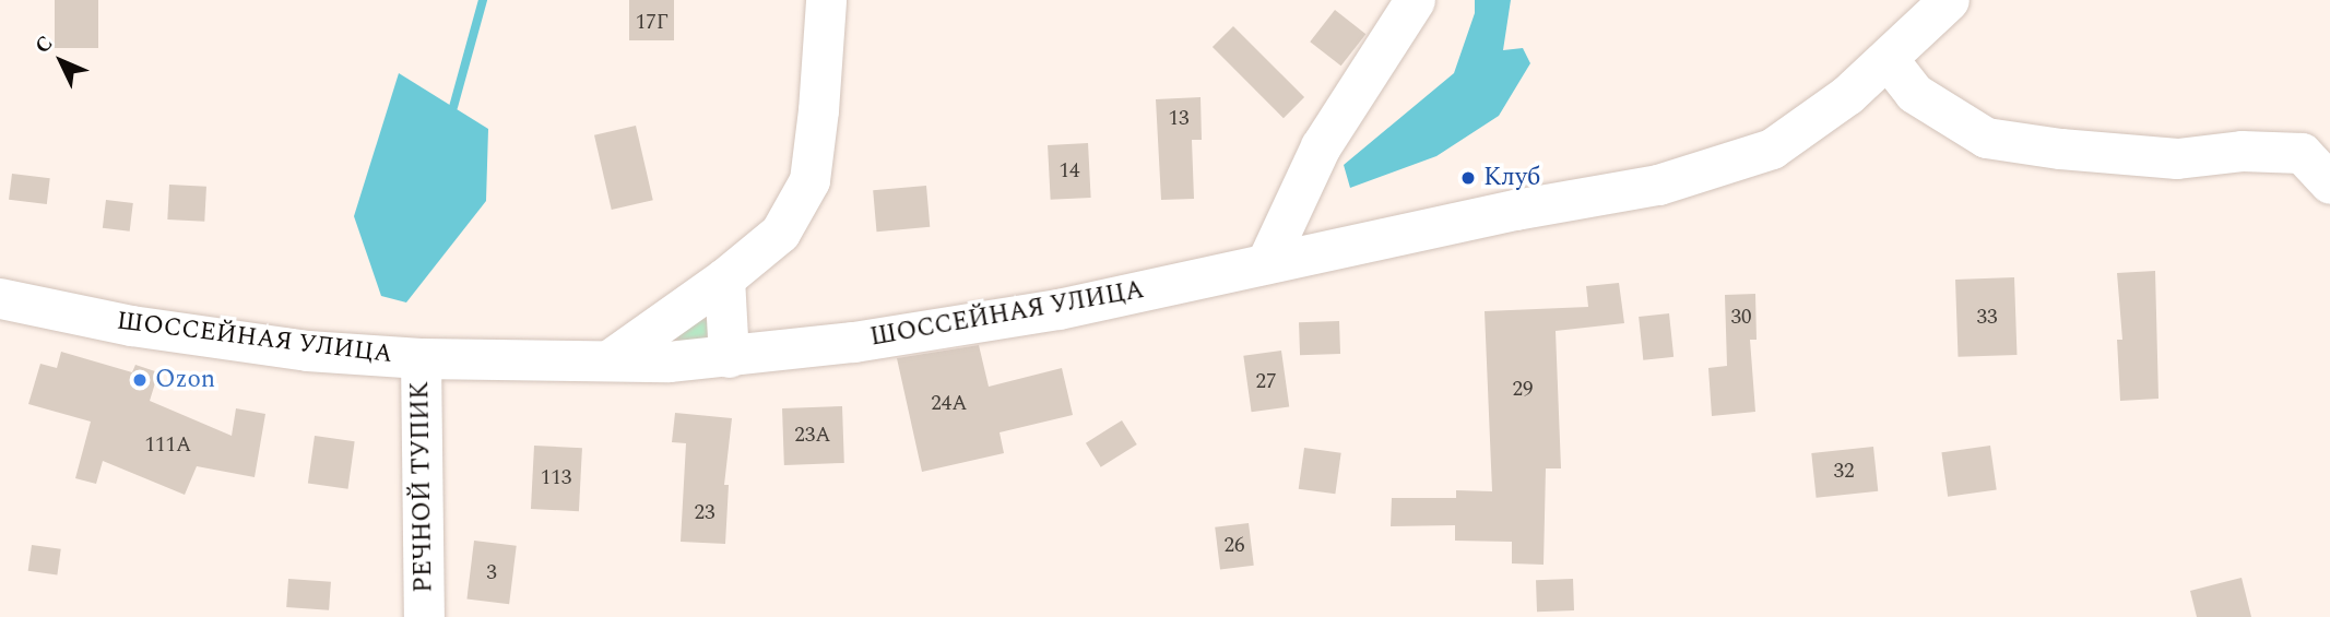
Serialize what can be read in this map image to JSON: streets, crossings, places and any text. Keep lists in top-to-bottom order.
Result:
{
  "streets": {
    "street": ["ШОССЕЙНАЯ УЛИЦА", "РЕЧНОЙ ТУПИК"]
  },
  "crossings": [
    ["ШОССЕЙНАЯ УЛИЦА", "РЕЧНОЙ ТУПИК"]
  ],
  "places": ["Клуб", "Ozon"],
  "house_numbers": [
    "17Г",
    "13",
    "14",
    "30",
    "33",
    "27",
    "29",
    "24А",
    "23А",
    "111А",
    "32",
    "113",
    "23",
    "26",
    "3"
  ],
  "north": "top left"
}
